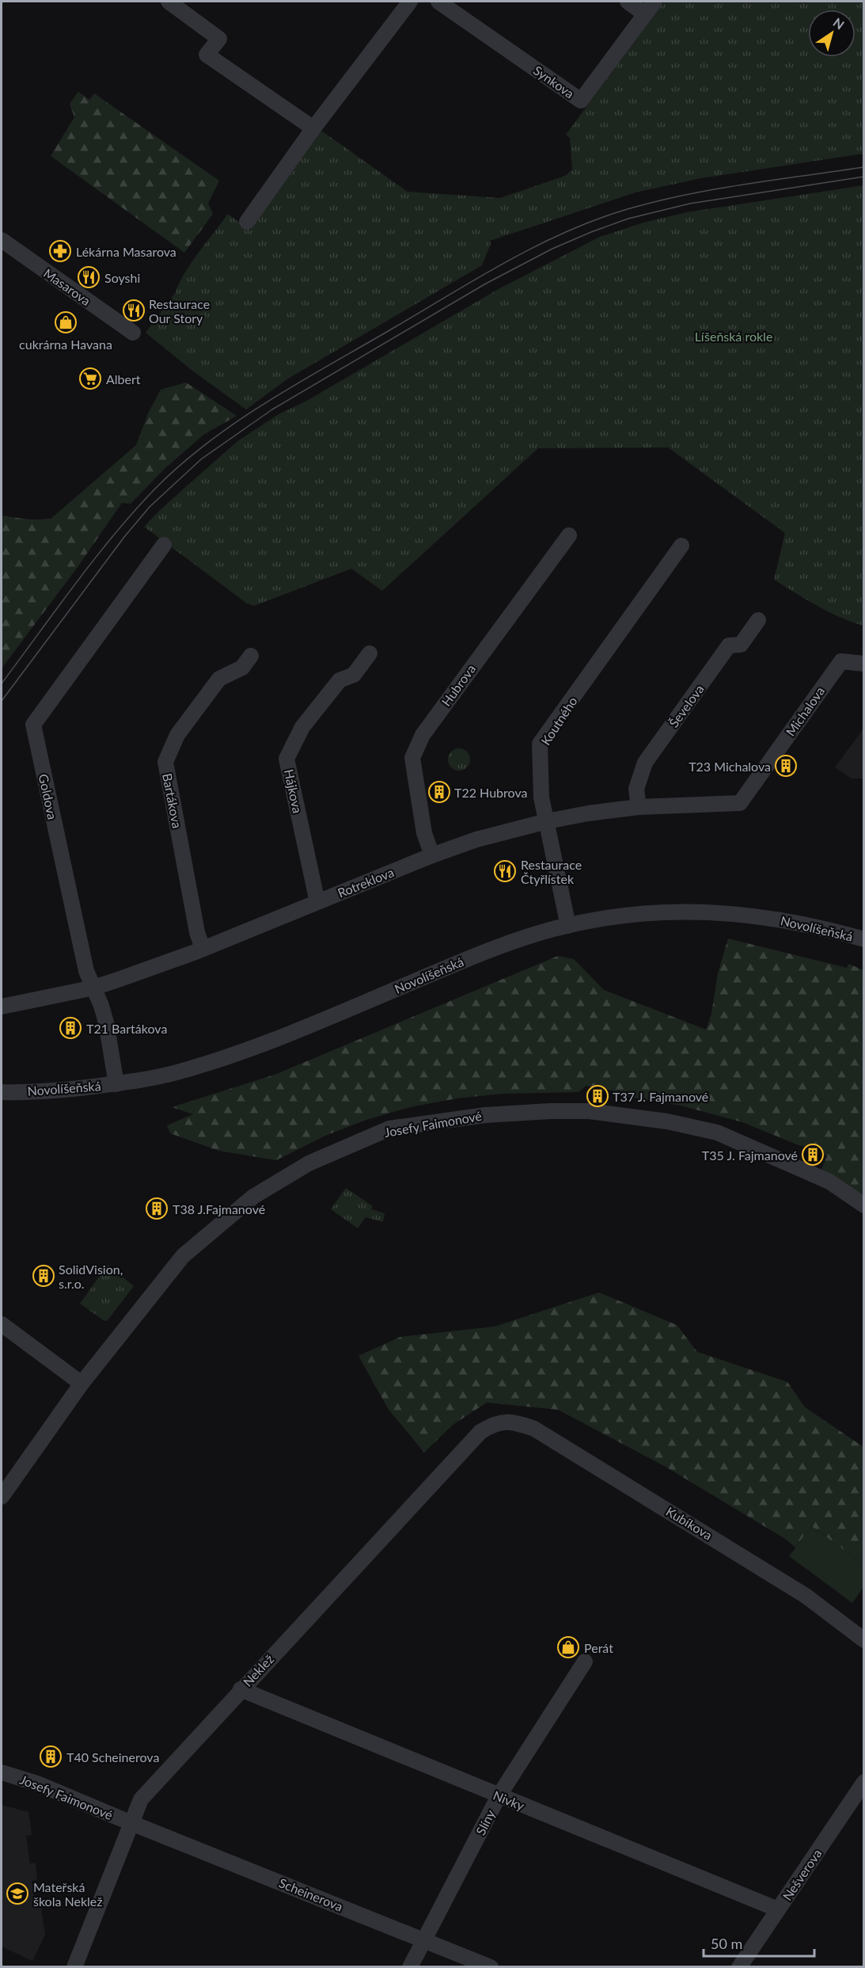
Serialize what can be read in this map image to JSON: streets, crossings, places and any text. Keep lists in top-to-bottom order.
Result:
{
  "streets": {
    "street": [
      "Synkova",
      "Masarova",
      "Hubrova",
      "Ševelova",
      "Michalova",
      "Koutného",
      "Hájkova",
      "Goldova",
      "Bartákova",
      "Rotreklova",
      "Novolíšeňská",
      "Josefy Faimonové",
      "Kubíkova",
      "Neklež",
      "Nivky",
      "Slíny",
      "Nešverova",
      "Scheinerova"
    ]
  },
  "crossings": [
    ["Hubrova", "Rotreklova"],
    ["Ševelova", "Rotreklova"],
    ["Michalova", "Rotreklova"],
    ["Koutného", "Rotreklova"],
    ["Koutného", "Novolíšeňská"],
    ["Hájkova", "Rotreklova"],
    ["Goldova", "Rotreklova"],
    ["Goldova", "Novolíšeňská"],
    ["Bartákova", "Rotreklova"],
    ["Josefy Faimonové", "Neklež"],
    ["Josefy Faimonové", "Scheinerova"],
    ["Kubíkova", "Neklež"],
    ["Neklež", "Nivky"],
    ["Neklež", "Scheinerova"],
    ["Nivky", "Slíny"],
    ["Nivky", "Nešverova"],
    ["Slíny", "Scheinerova"]
  ],
  "parks": ["Líšeňská rokle"],
  "places": {
    "pharmacy": ["Lékárna Masarova"],
    "restaurant": ["Soyshi", "Restaurace Our Story", "Restaurace Čtyřlístek"],
    "shop": ["cukrárna Havana", "Perát"],
    "supermarket": ["Albert"],
    "building": [
      "T23 Michalova",
      "T22 Hubrova",
      "T21 Bartákova",
      "T37 J. Fajmanové",
      "T35 J. Fajmanové",
      "T38 J.Fajmanové",
      "SolidVision, s.r.o.",
      "T40 Scheinerova"
    ],
    "school or university": ["Mateřská škola Neklež"]
  },
  "scale_bar": "50 m",
  "north": "top right"
}
